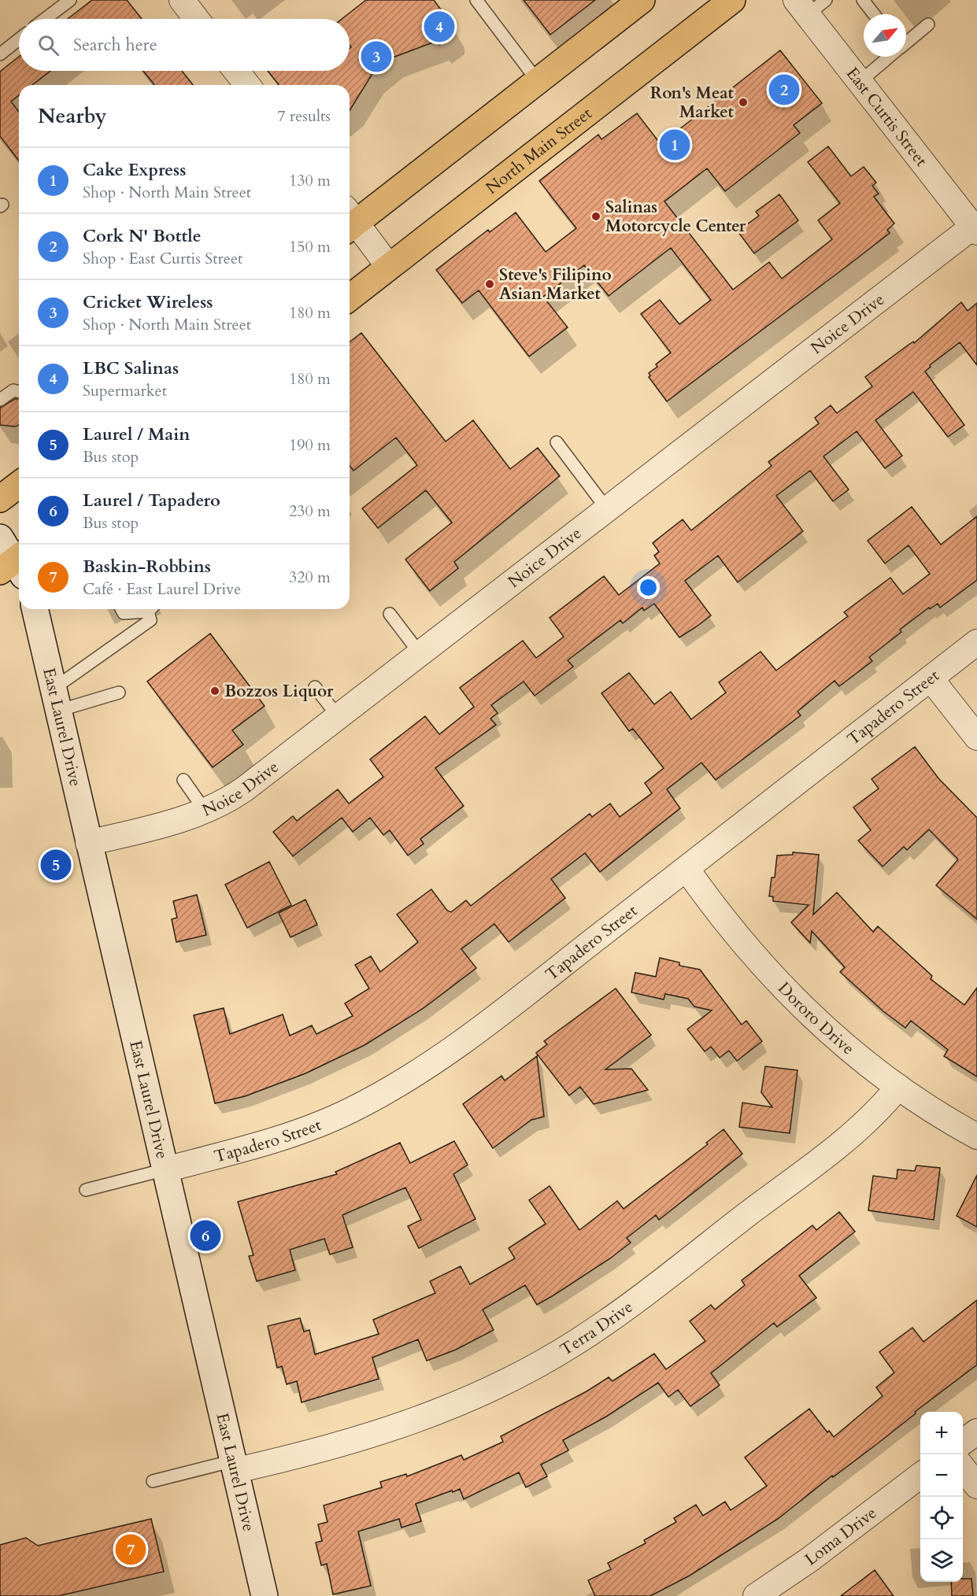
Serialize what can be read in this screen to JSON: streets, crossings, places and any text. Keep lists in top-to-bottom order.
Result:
{
  "streets": {
    "main road": ["North Main Street", "East Laurel Drive"],
    "street": [
      "East Curtis Street",
      "Noice Drive",
      "Tapadero Street",
      "Dororo Drive",
      "Terra Drive",
      "Loma Drive"
    ]
  },
  "crossings": [
    ["East Curtis Street", "Noice Drive"],
    ["Noice Drive", "East Laurel Drive"],
    ["Tapadero Street", "East Laurel Drive"],
    ["Tapadero Street", "Dororo Drive"],
    ["East Laurel Drive", "Terra Drive"],
    ["Dororo Drive", "Terra Drive"]
  ],
  "places": [
    "Ron's Meat Market",
    "Salinas Motorcycle Center",
    "Steve's Filipino Asian Market",
    "Bozzos Liquor"
  ],
  "north": "top right",
  "page": {
    "pins": [
      "4",
      "3",
      "2",
      "1",
      "5",
      "6",
      "7"
    ],
    "search": "Search here",
    "heading": ["Nearby", "7 results"],
    "list": [
      {
        "mark": "1",
        "name": "Cake Express",
        "note": "Shop · North Main Street",
        "value": "130 m"
      },
      {
        "mark": "2",
        "name": "Cork N' Bottle",
        "note": "Shop · East Curtis Street",
        "value": "150 m"
      },
      {
        "mark": "3",
        "name": "Cricket Wireless",
        "note": "Shop · North Main Street",
        "value": "180 m"
      },
      {
        "mark": "4",
        "name": "LBC Salinas",
        "note": "Supermarket",
        "value": "180 m"
      },
      {
        "mark": "5",
        "name": "Laurel / Main",
        "note": "Bus stop",
        "value": "190 m"
      },
      {
        "mark": "6",
        "name": "Laurel / Tapadero",
        "note": "Bus stop",
        "value": "230 m"
      },
      {
        "mark": "7",
        "name": "Baskin-Robbins",
        "note": "Café · East Laurel Drive",
        "value": "320 m"
      }
    ],
    "map_buttons": ["+", "−"]
  }
}
